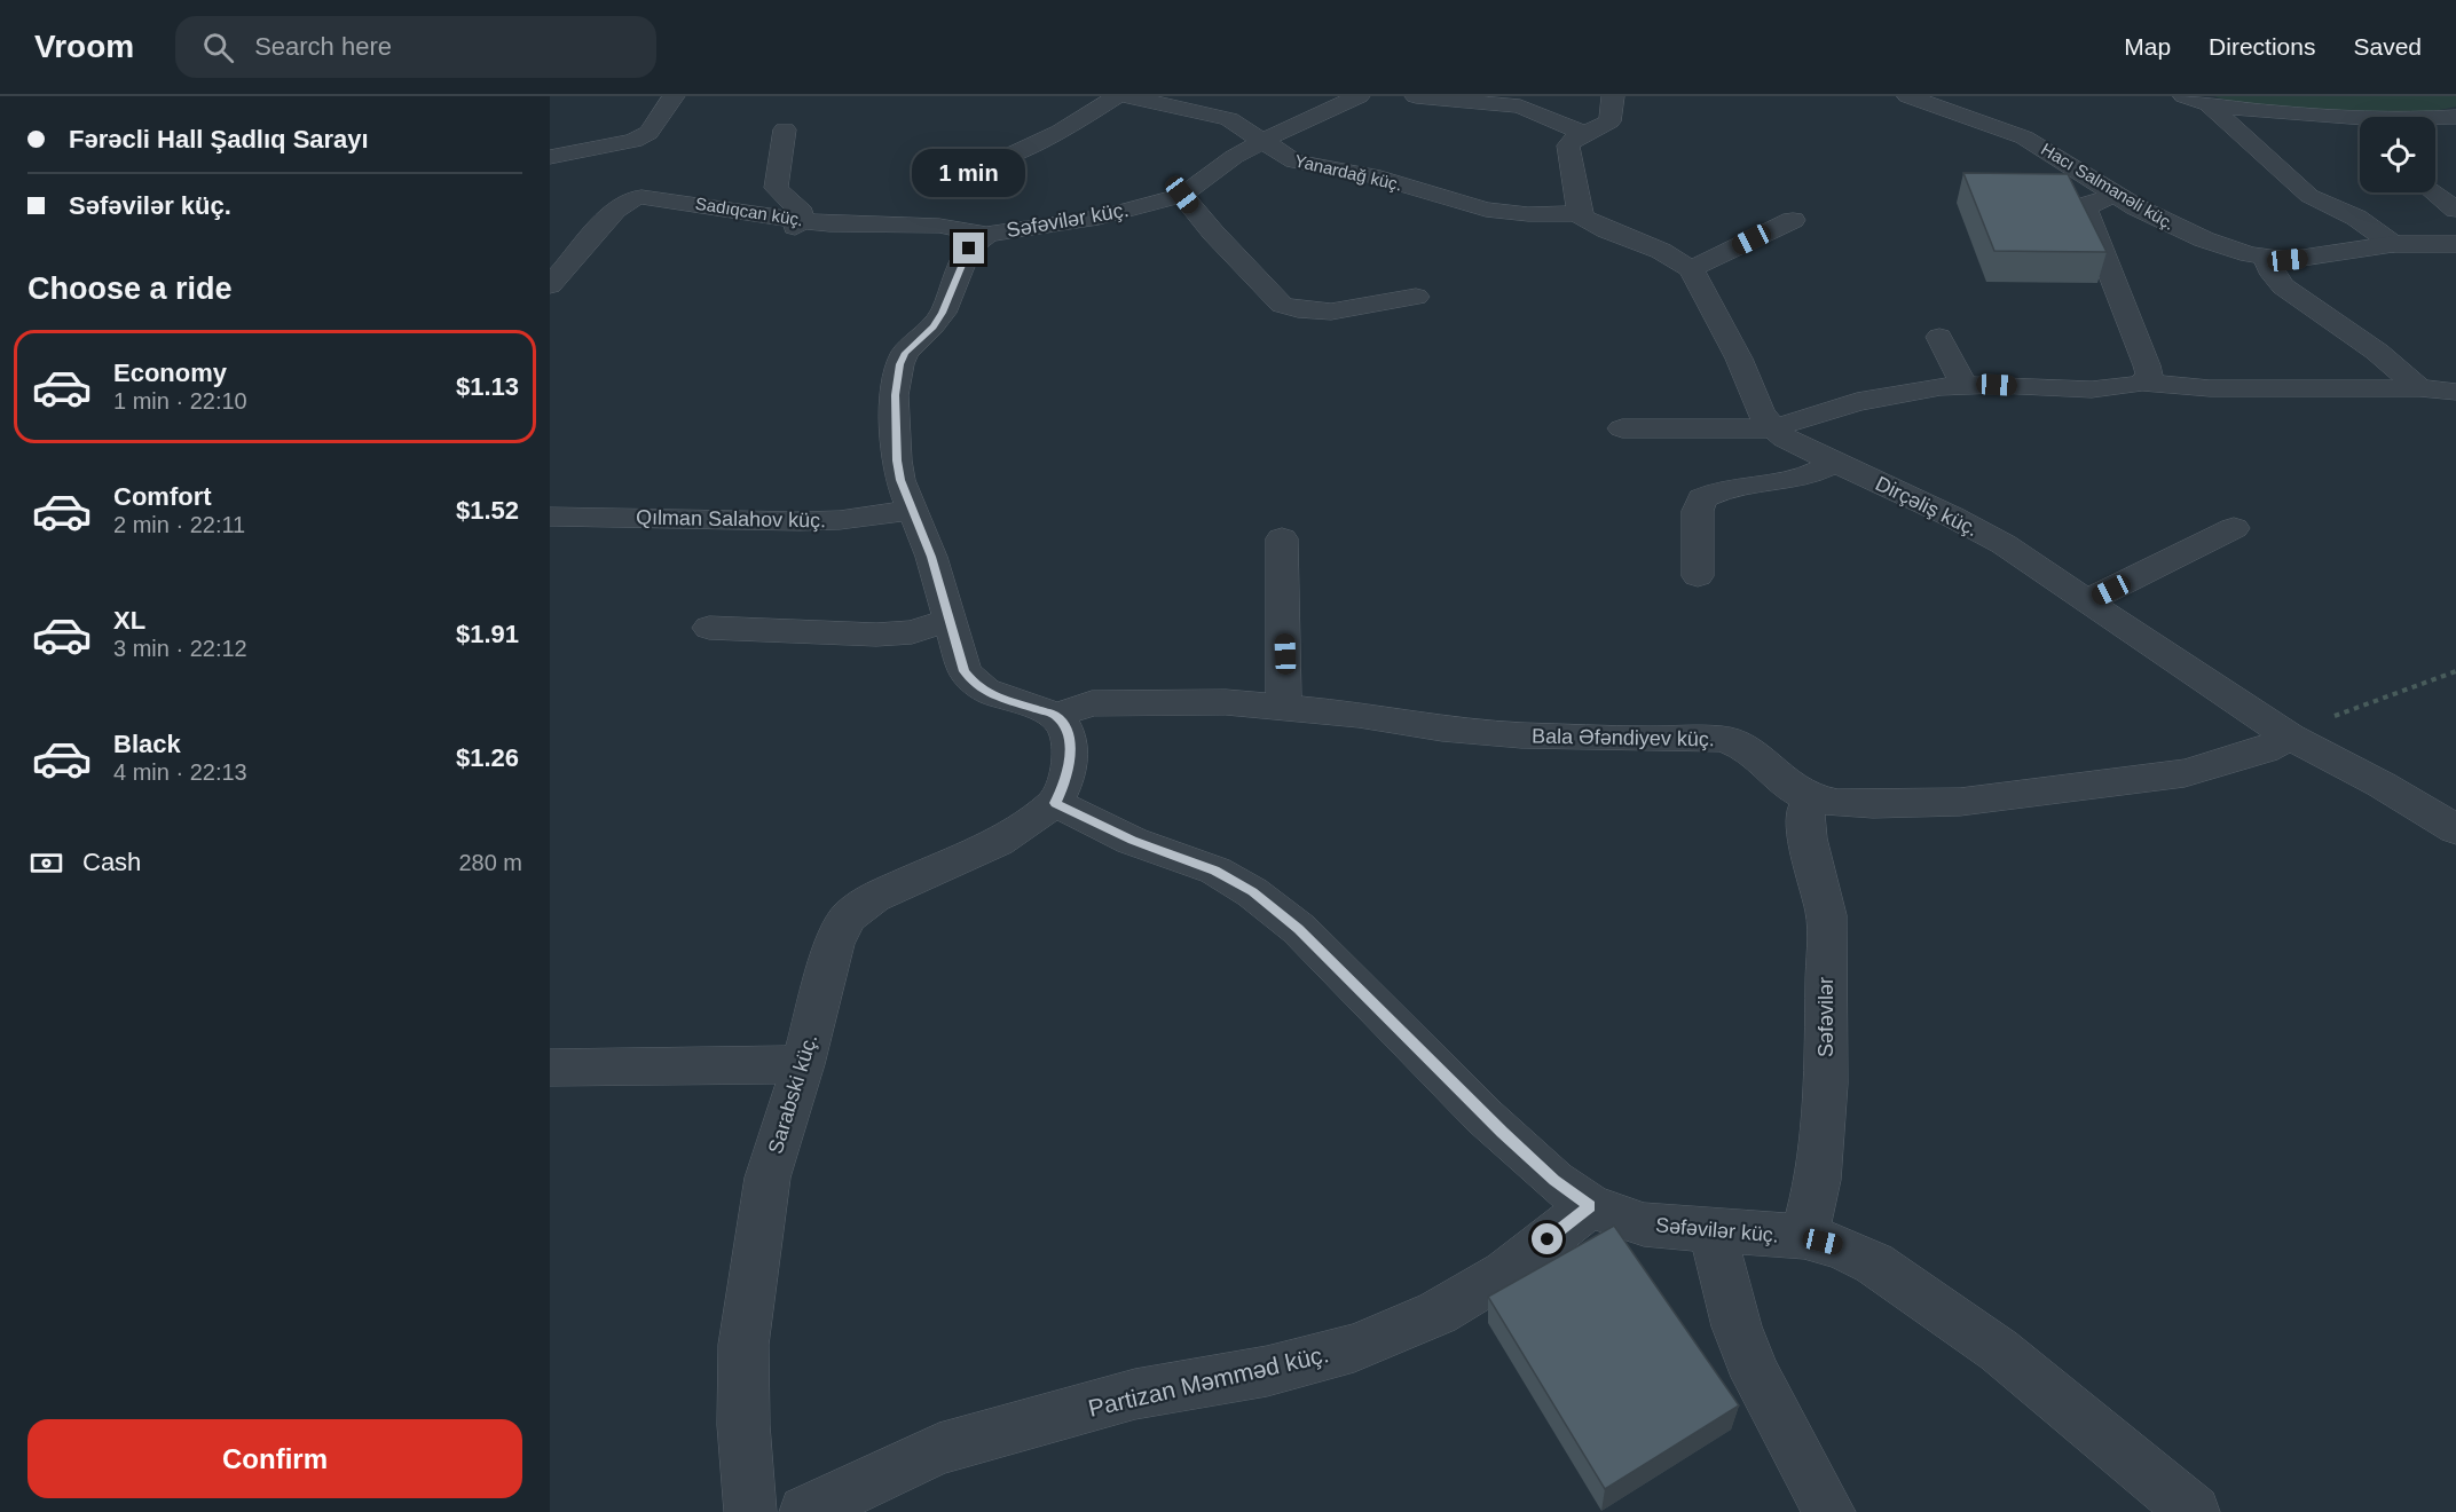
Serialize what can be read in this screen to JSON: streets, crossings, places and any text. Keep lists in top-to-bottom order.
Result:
{
  "streets": {
    "street": [
      "Yanardağ küç.",
      "Hacı Salmanəli küç.",
      "Sadıqcan küç.",
      "Səfəvilər küç.",
      "Dirçəliş küç.",
      "Qılman Salahov küç.",
      "Bala Əfəndiyev küç.",
      "Səfəvilər",
      "Sarabski küç.",
      "Partizan Məmməd küç."
    ]
  },
  "crossings": [
    ["Yanardağ küç.", "Səfəvilər küç."],
    ["Yanardağ küç.", "Dirçəliş küç."],
    ["Sadıqcan küç.", "Səfəvilər küç."],
    ["Səfəvilər küç.", "Qılman Salahov küç."],
    ["Səfəvilər küç.", "Bala Əfəndiyev küç."],
    ["Səfəvilər küç.", "Səfəvilər"],
    ["Səfəvilər küç.", "Sarabski küç."],
    ["Səfəvilər küç.", "Partizan Məmməd küç."],
    ["Dirçəliş küç.", "Bala Əfəndiyev küç."],
    ["Bala Əfəndiyev küç.", "Səfəvilər"]
  ],
  "page": {
    "header": "Vroom",
    "search": "Search here",
    "nav": ["Map", "Directions", "Saved"],
    "banner": ["Fərəcli Hall Şadlıq Sarayı", "Səfəvilər küç."],
    "bubble": "1 min",
    "heading": "Choose a ride",
    "list": [
      {
        "name": "Economy",
        "note": "1 min · 22:10",
        "value": "$1.13"
      },
      {
        "name": "Comfort",
        "note": "2 min · 22:11",
        "value": "$1.52"
      },
      {
        "name": "XL",
        "note": "3 min · 22:12",
        "value": "$1.91"
      },
      {
        "name": "Black",
        "note": "4 min · 22:13",
        "value": "$1.26"
      }
    ],
    "pay": ["Cash", "280 m"],
    "buttons": "Confirm"
  }
}
